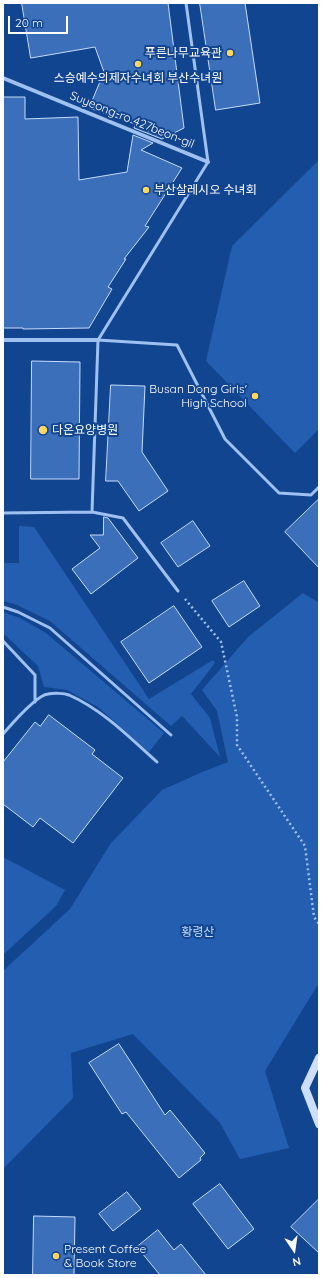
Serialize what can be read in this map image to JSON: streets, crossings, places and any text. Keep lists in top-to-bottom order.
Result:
{
  "streets": {
    "street": ["Suyeong-ro 427beon-gil"]
  },
  "parks": ["황령산"],
  "places": [
    "푸른나무교육관",
    "스승예수의제자수녀회 부산수녀원",
    "부산살레시오 수녀회",
    "Busan Dong Girls' High School",
    "다온요양병원",
    "Present Coffee & Book Store"
  ],
  "scale_bar": "20 m",
  "north": "bottom"
}
